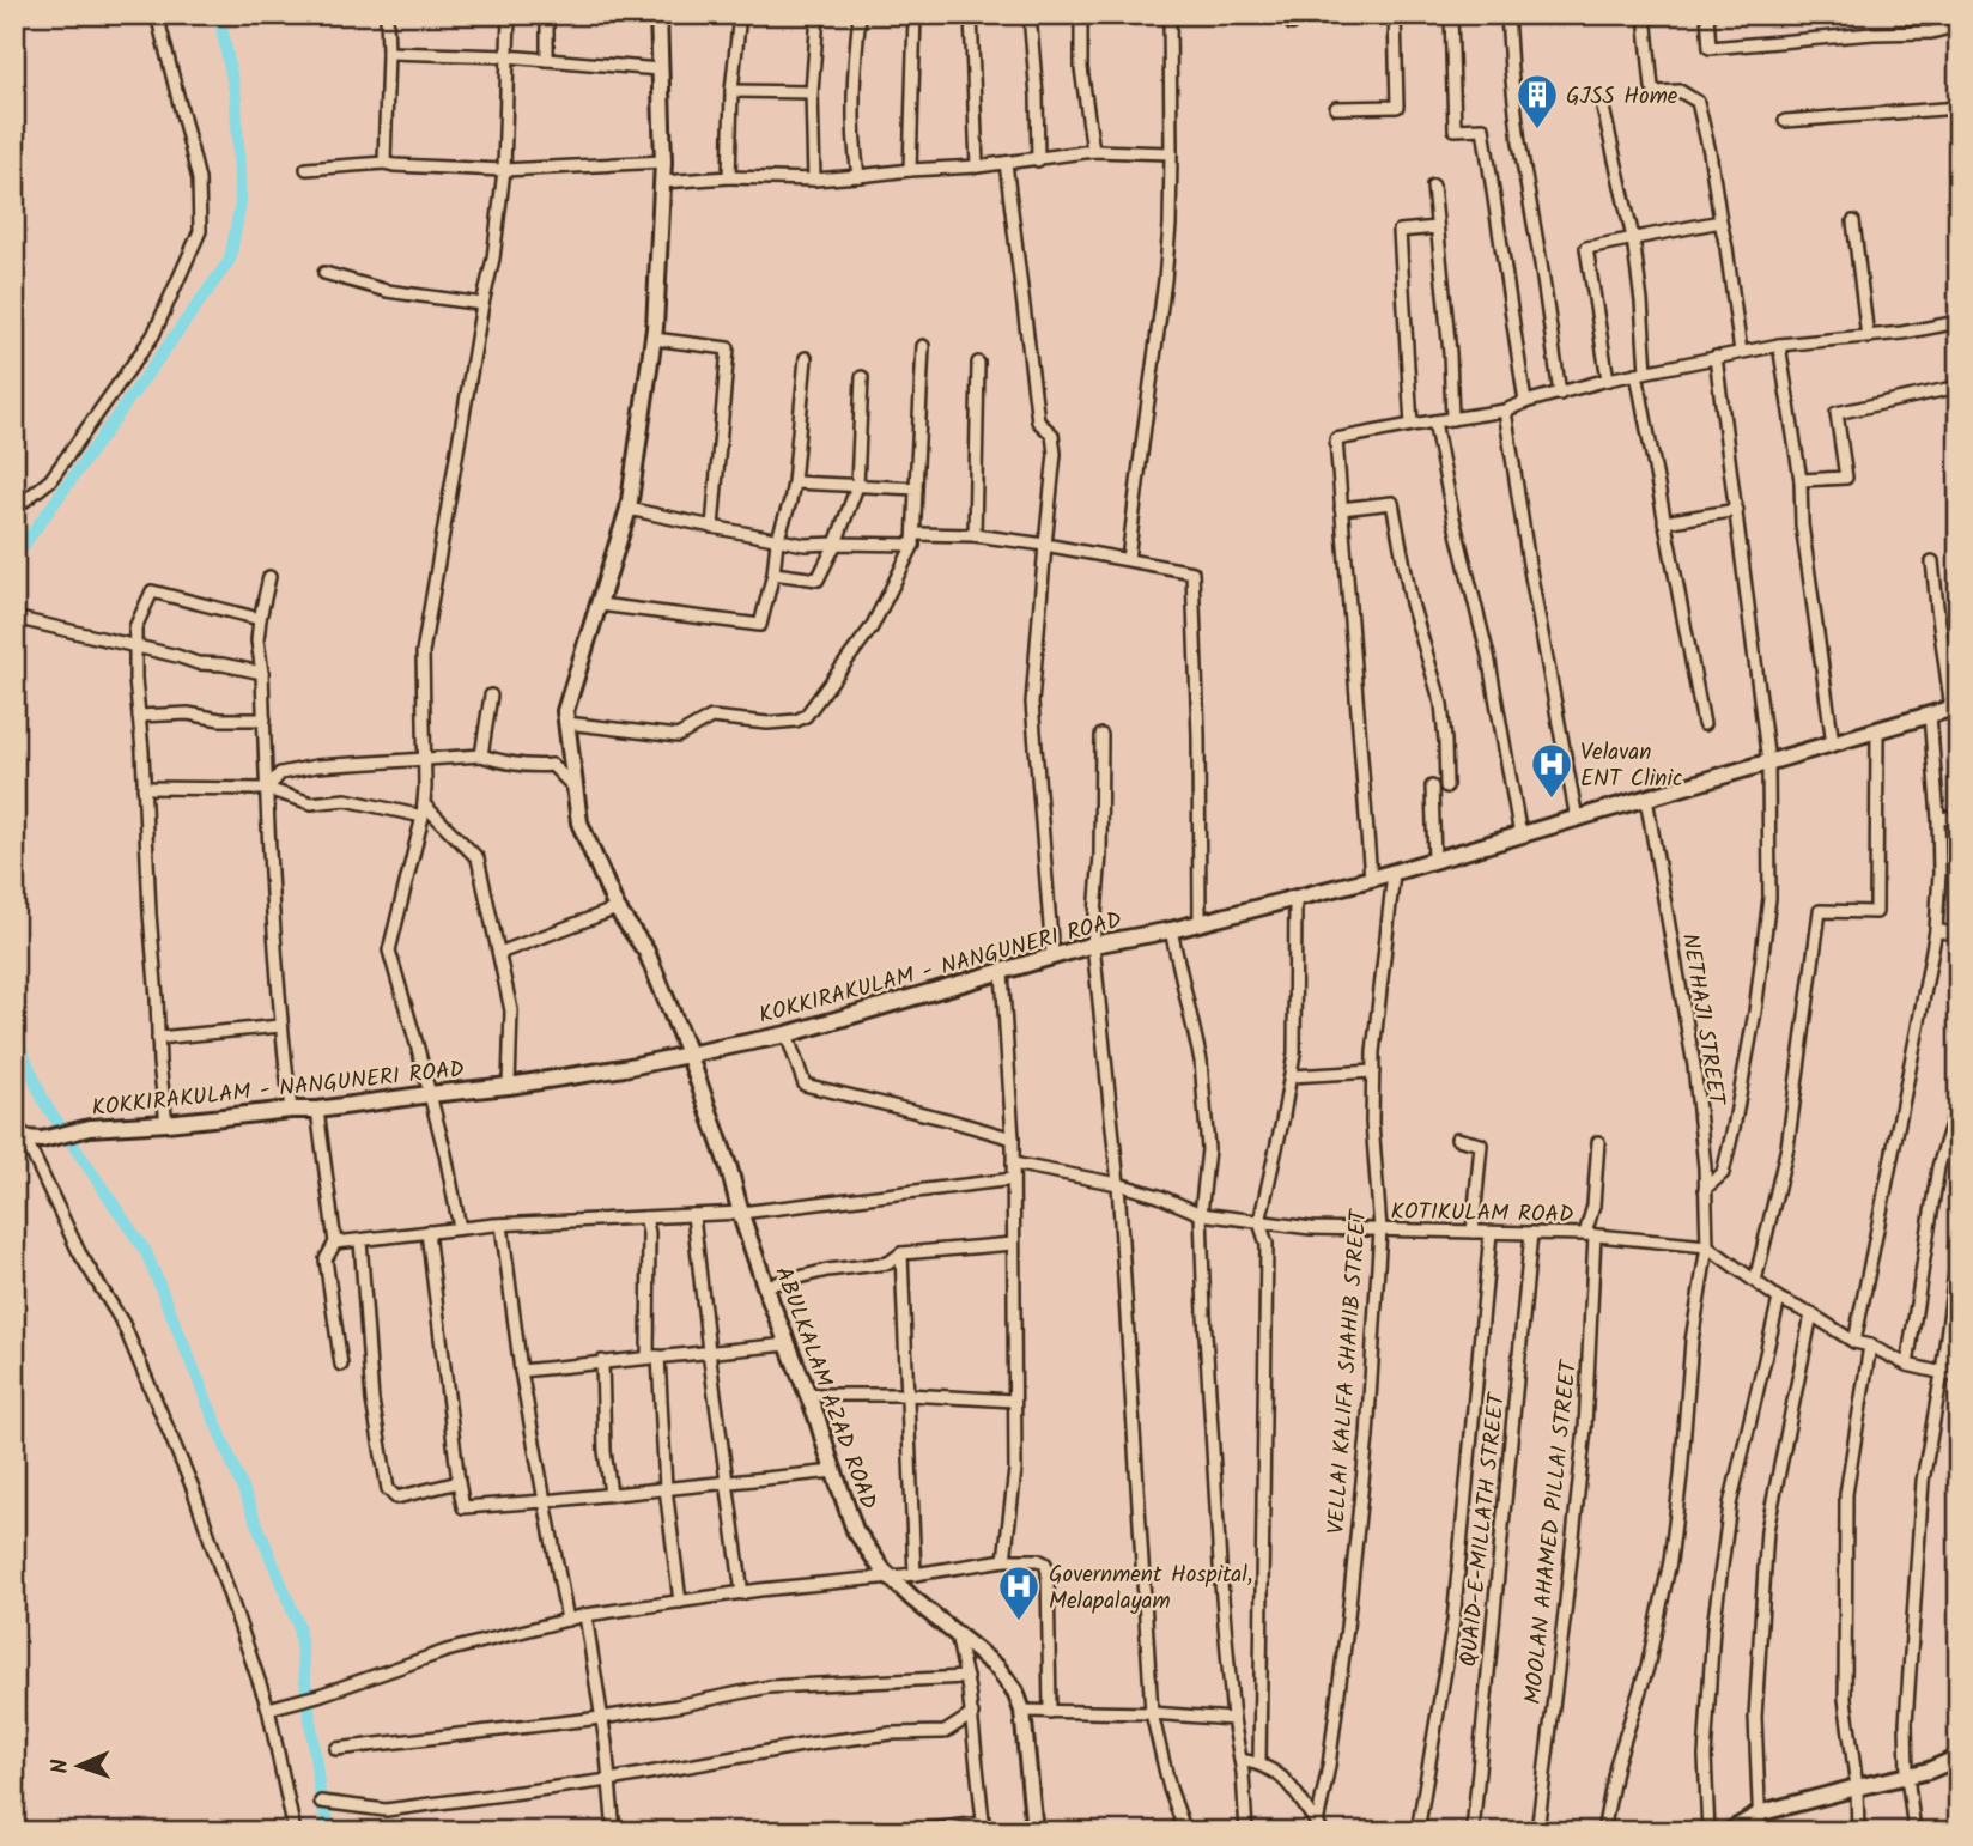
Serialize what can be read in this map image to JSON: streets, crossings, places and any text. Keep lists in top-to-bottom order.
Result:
{
  "streets": {
    "main road": ["KOKKIRAKULAM - NANGUNERI ROAD", "ABULKALAM AZAD ROAD"],
    "street": [
      "NETHAJI STREET",
      "KOTIKULAM ROAD",
      "VELLAI KALIFA SHAHIB STREET",
      "QUAID-E-MILLATH STREET",
      "MOOLAN AHAMED PILLAI STREET"
    ]
  },
  "crossings": [
    ["KOKKIRAKULAM - NANGUNERI ROAD", "NETHAJI STREET"],
    ["KOKKIRAKULAM - NANGUNERI ROAD", "VELLAI KALIFA SHAHIB STREET"],
    ["KOKKIRAKULAM - NANGUNERI ROAD", "ABULKALAM AZAD ROAD"],
    ["NETHAJI STREET", "KOTIKULAM ROAD"],
    ["KOTIKULAM ROAD", "VELLAI KALIFA SHAHIB STREET"],
    ["KOTIKULAM ROAD", "QUAID-E-MILLATH STREET"],
    ["KOTIKULAM ROAD", "MOOLAN AHAMED PILLAI STREET"]
  ],
  "places": {
    "building": ["GJSS Home"],
    "hospital": ["Velavan ENT Clinic", "Government Hospital, Melapalayam"]
  },
  "north": "left"
}
